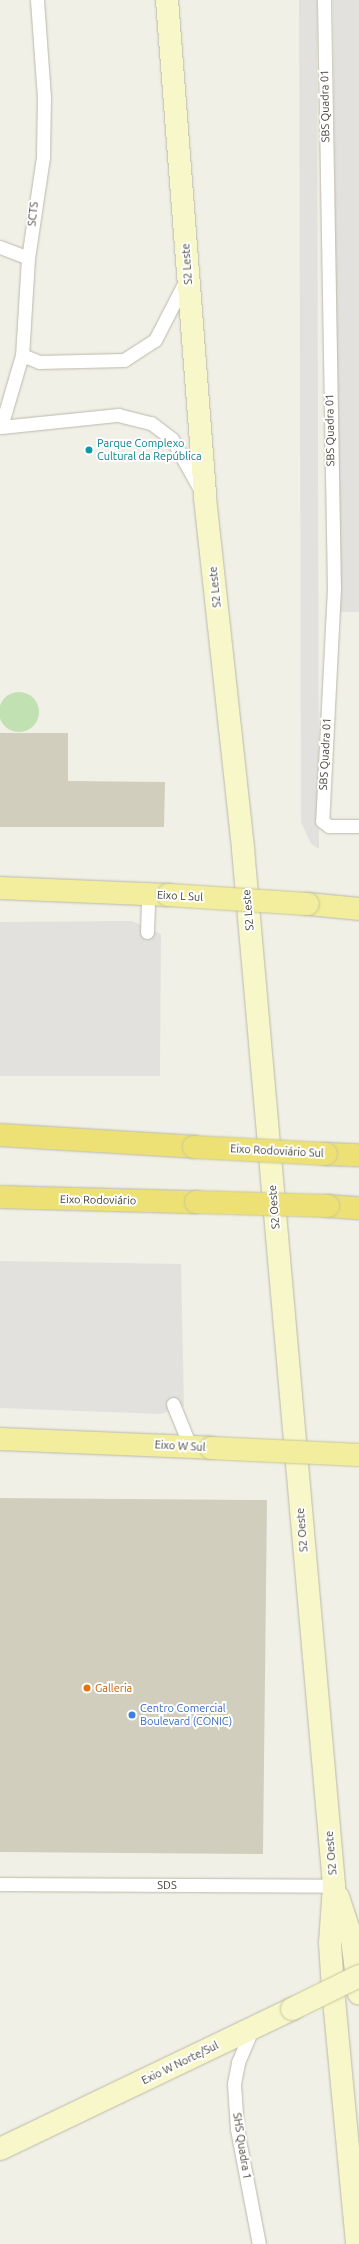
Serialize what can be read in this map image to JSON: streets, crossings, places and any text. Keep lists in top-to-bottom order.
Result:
{
  "streets": {
    "highway": ["Eixo Rodoviário Sul", "Eixo Rodoviário"],
    "main road": [
      "S2 Leste",
      "Eixo L Sul",
      "S2 Oeste",
      "Eixo W Sul",
      "Exio W Norte/Sul"
    ],
    "lane": [
      "SBS Quadra 01",
      "SCTS",
      "SDS",
      "SHS Quadra 1"
    ]
  },
  "crossings": [
    ["SCTS", "S2 Leste"],
    ["S2 Leste", "S2 Oeste"],
    ["S2 Oeste", "SDS"],
    ["Exio W Norte/Sul", "SHS Quadra 1"]
  ],
  "places": ["Parque Complexo Cultural da República", "Galleria", "Centro Comercial Boulevard (CONIC)"]
}
